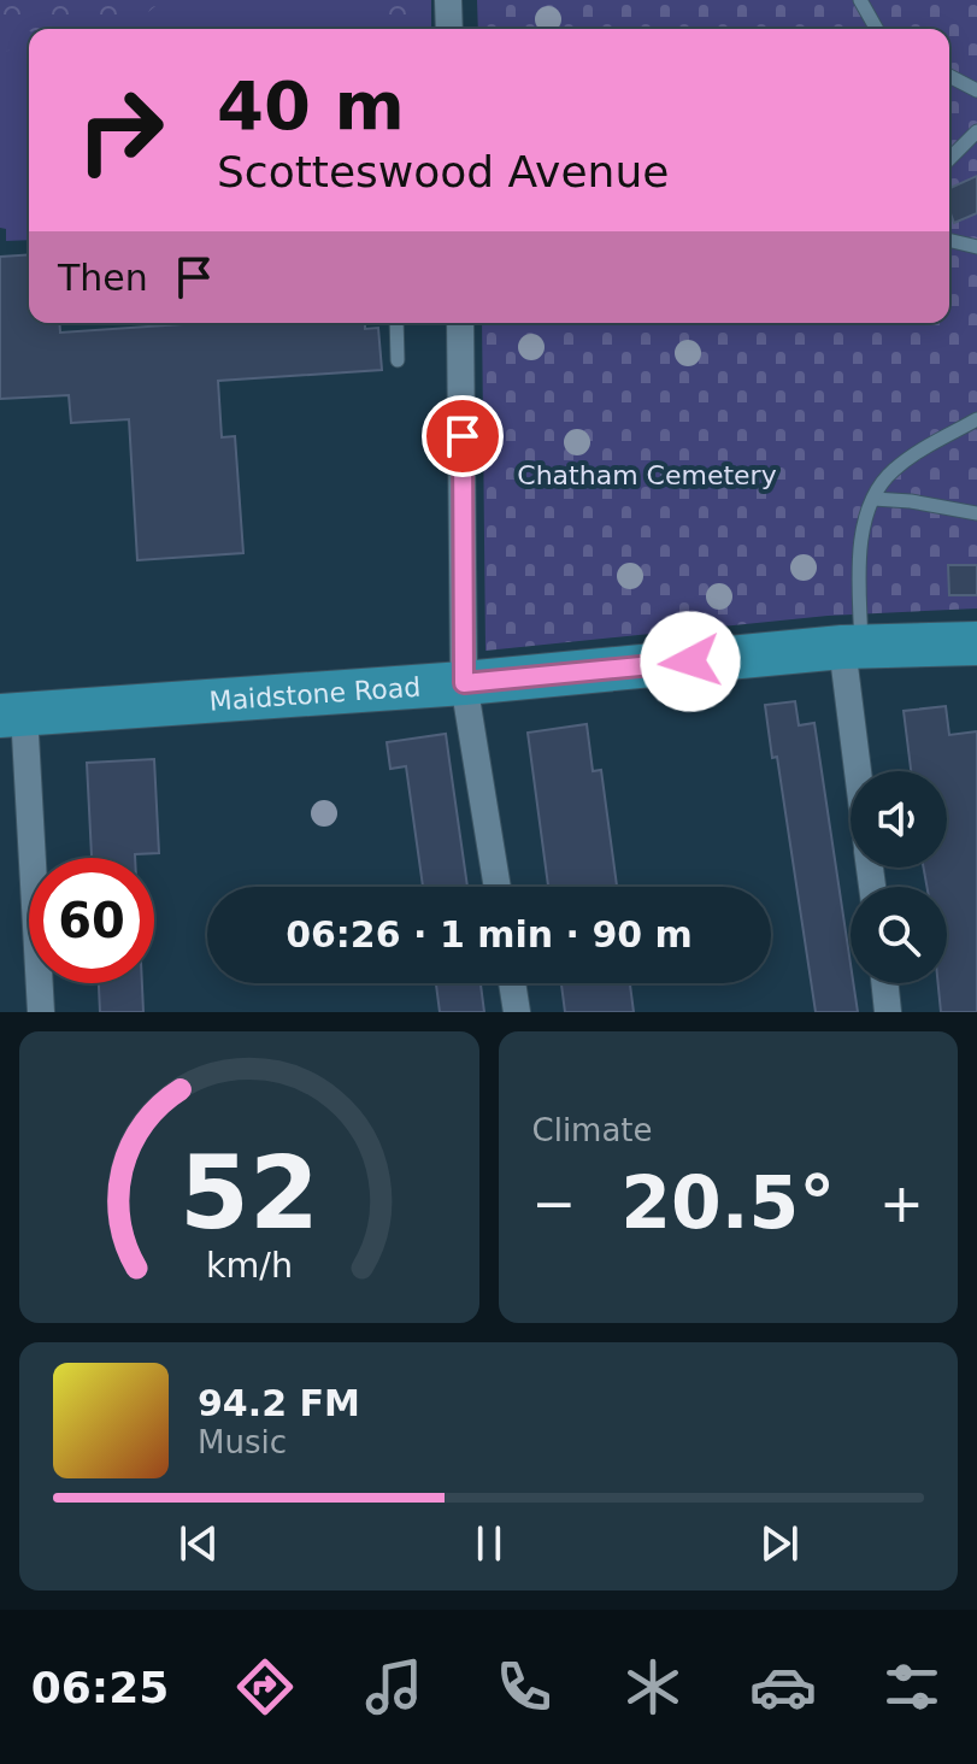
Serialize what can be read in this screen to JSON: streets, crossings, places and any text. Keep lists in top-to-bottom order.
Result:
{
  "streets": {
    "main road": ["Maidstone Road"]
  },
  "parks": ["Chatham Cemetery"],
  "page": {
    "turn": ["40 m", "Scotteswood Avenue"],
    "then": "Then",
    "limit": "60",
    "trip": "06:26 · 1 min · 90 m",
    "tile": "Climate",
    "heat": ["−", "20.5°", "+"],
    "song": ["94.2 FM", "Music"],
    "tabs": "06:25",
    "gauge": ["52", "km/h"]
  }
}
